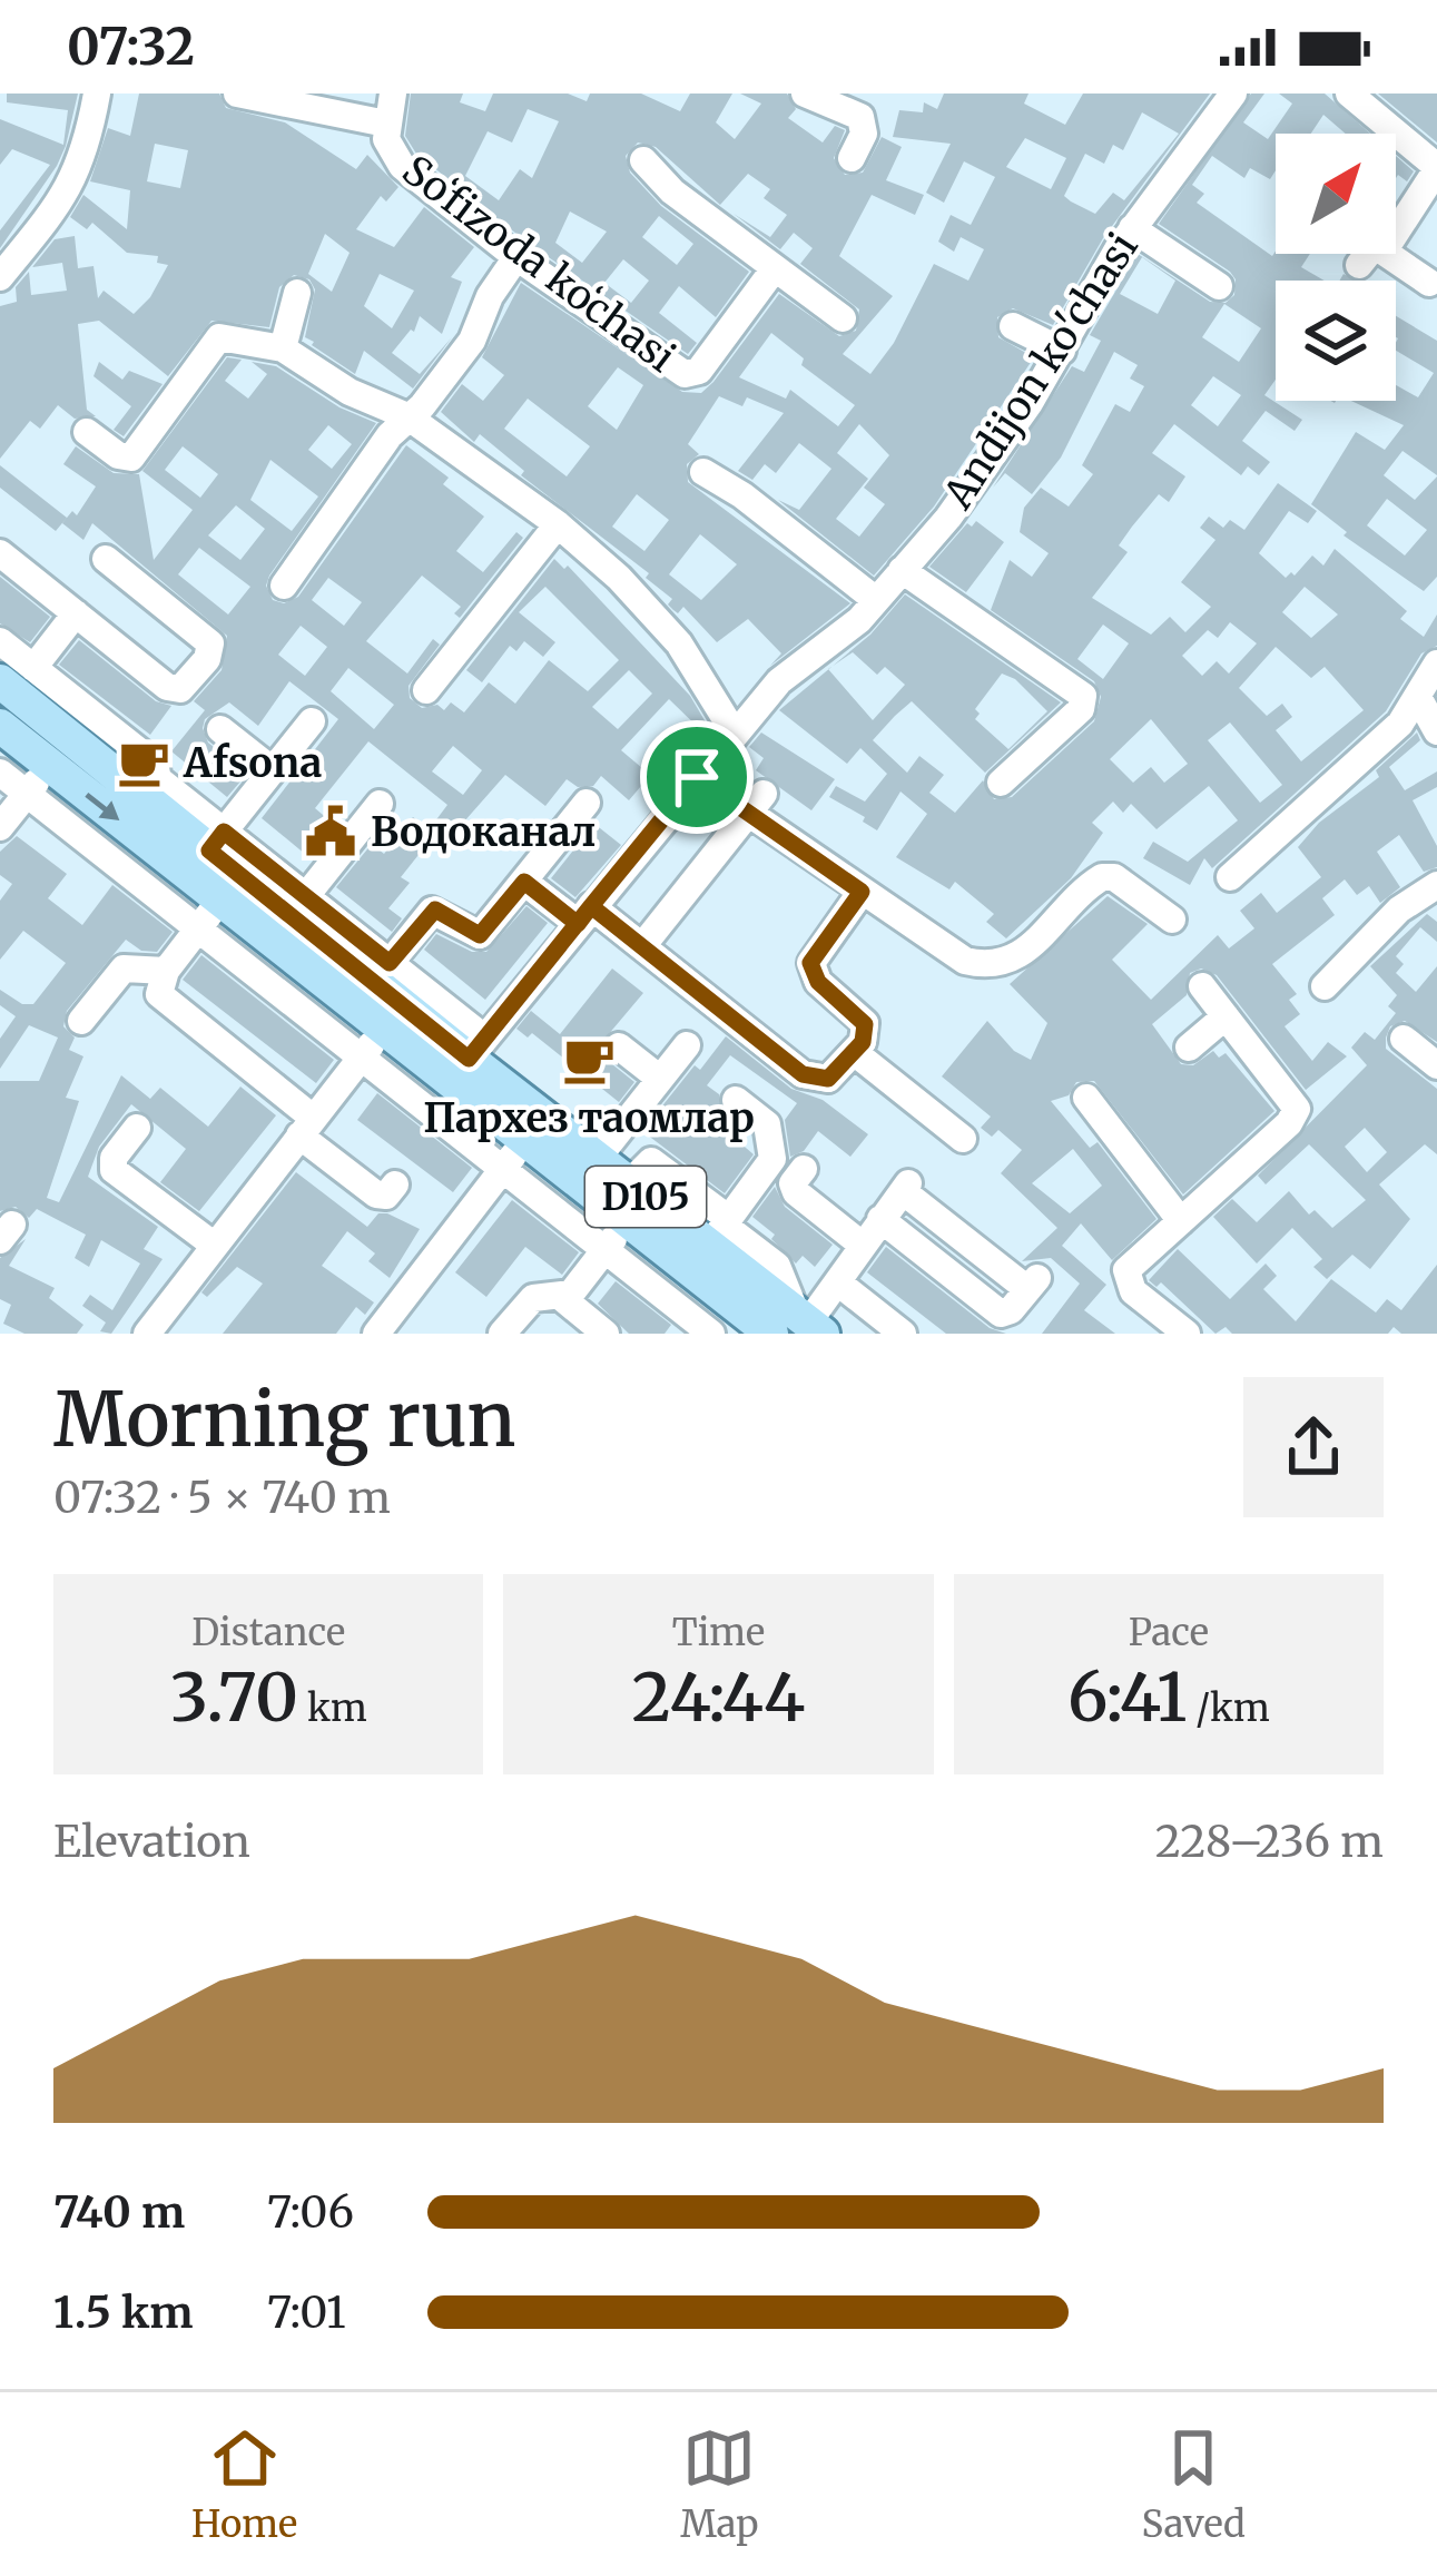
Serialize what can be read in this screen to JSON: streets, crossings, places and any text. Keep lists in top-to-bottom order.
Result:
{
  "streets": {
    "main road": ["D105"],
    "street": ["Soʻfizoda koʻchasi", "Andijon ko'chasi"]
  },
  "crossings": [
    ["Andijon ko'chasi", "D105"]
  ],
  "places": {
    "cafe": ["Afsona", "Пархез таомлар"],
    "public building": ["Водоканал"]
  },
  "north": "top right",
  "page": {
    "status": "07:32",
    "heading": ["Morning run", "07:32 · 5 × 740 m"],
    "stats": [
      ["Distance", "3.70 km"],
      ["Time", "24:44"],
      ["Pace", "6:41 /km"]
    ],
    "chart": ["Elevation", "228–236 m"],
    "list": [
      {
        "name": "740 m",
        "note": "7:06"
      },
      {
        "name": "1.5 km",
        "note": "7:01"
      }
    ],
    "tabs": ["Home", "Map", "Saved"]
  }
}
